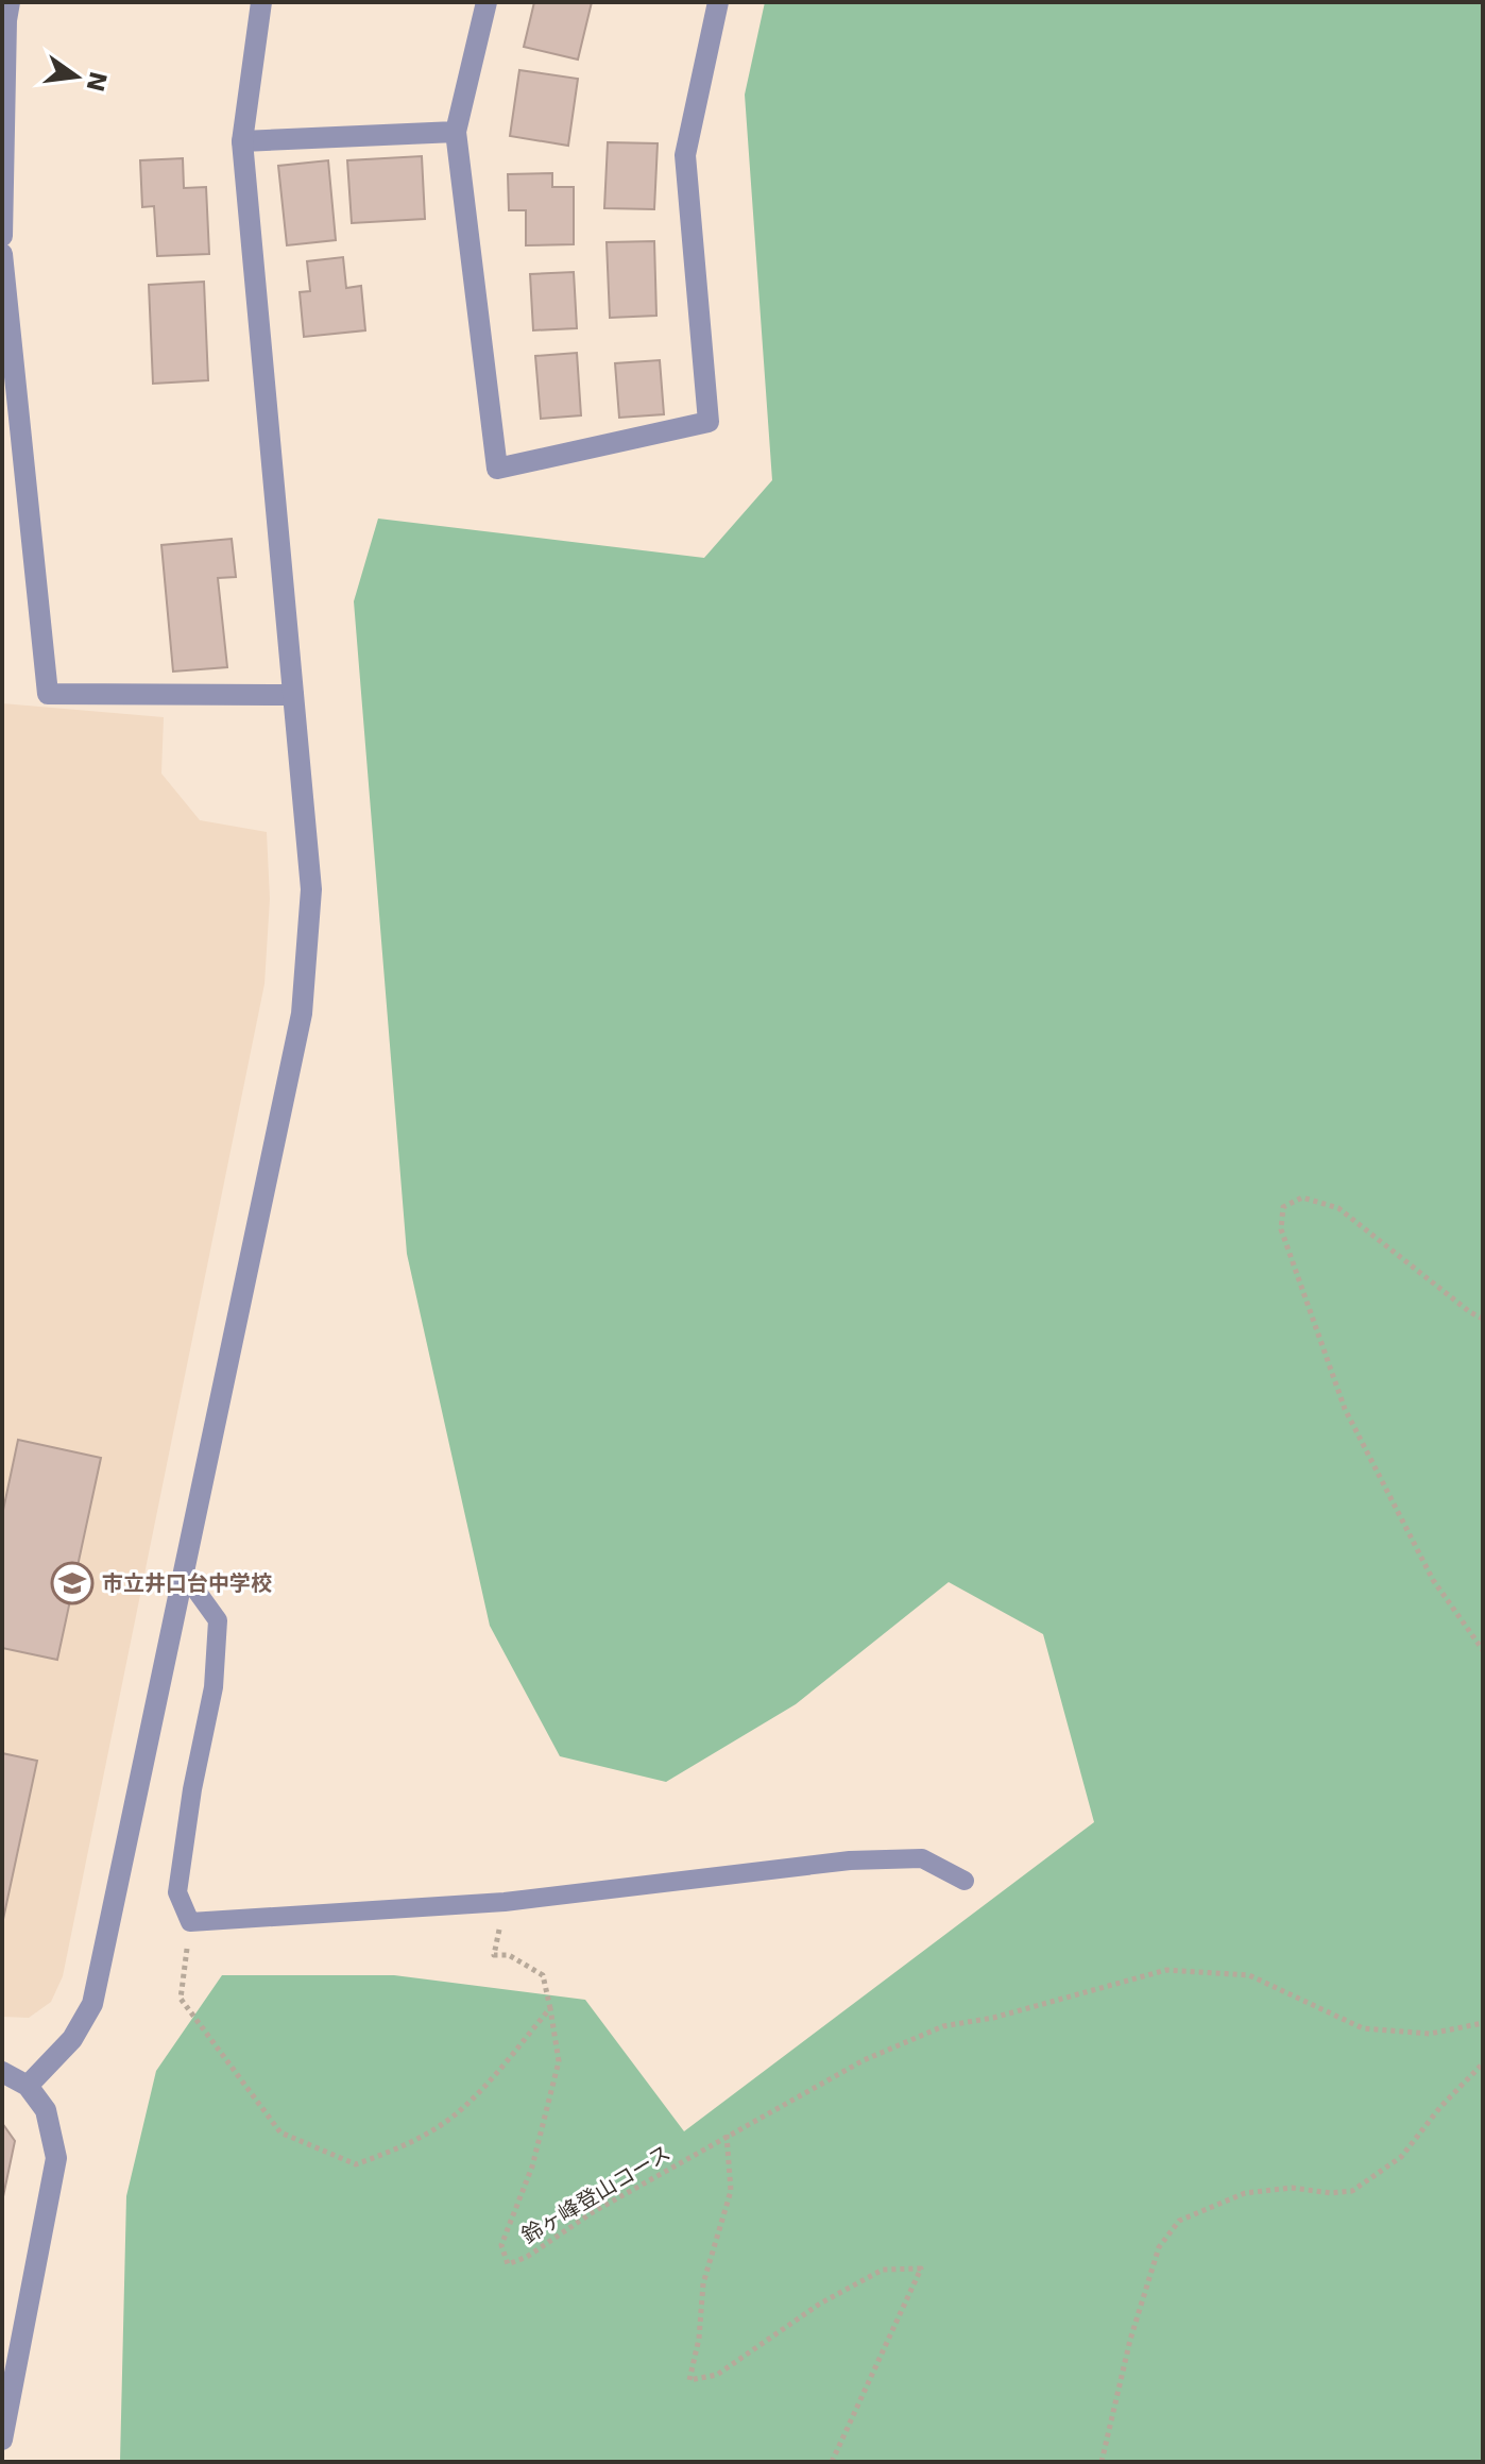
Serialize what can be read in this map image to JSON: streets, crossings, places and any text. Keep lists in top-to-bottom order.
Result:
{
  "streets": {
    "path": ["鈴ヶ峰登山コース"]
  },
  "places": {
    "school or university": ["市立井口台中学校"]
  },
  "north": "right"
}
